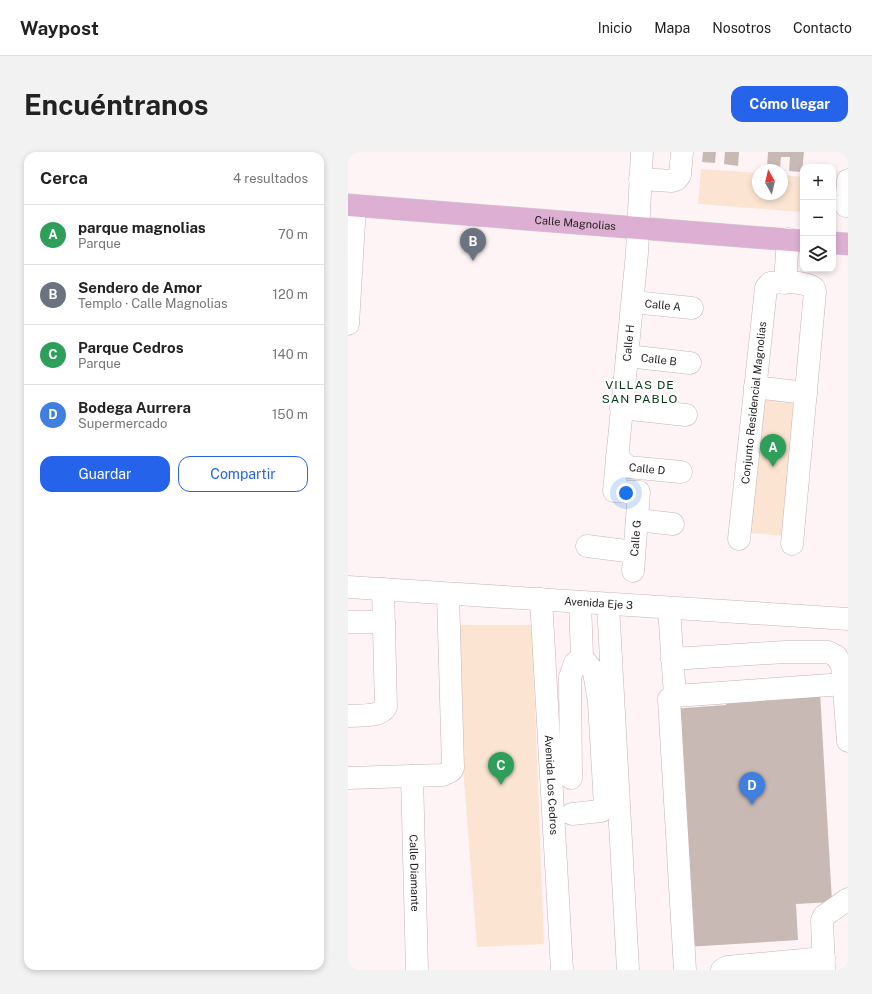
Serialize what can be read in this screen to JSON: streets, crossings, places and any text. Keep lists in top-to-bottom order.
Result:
{
  "streets": {
    "main road": ["Calle Magnolias"],
    "street": [
      "Calle A",
      "Calle H",
      "Calle B",
      "Conjunto Residencial Magnolias",
      "Calle D",
      "Calle G",
      "Avenida Eje 3",
      "Avenida Los Cedros",
      "Calle Diamante"
    ]
  },
  "crossings": [
    ["Calle Magnolias", "Calle H"],
    ["Calle A", "Calle H"],
    ["Calle H", "Calle B"],
    ["Calle H", "Calle D"],
    ["Calle H", "Calle G"],
    ["Calle D", "Calle G"],
    ["Avenida Eje 3", "Avenida Los Cedros"]
  ],
  "districts": ["VILLAS DE SAN PABLO"],
  "north": "top",
  "page": {
    "header": "Waypost",
    "nav": [
      "Inicio",
      "Mapa",
      "Nosotros",
      "Contacto"
    ],
    "buttons": [
      "Cómo llegar",
      ["Guardar", "Compartir"]
    ],
    "title": "Encuéntranos",
    "heading": ["Cerca", "4 resultados"],
    "map_buttons": ["+", "−"],
    "list": [
      {
        "mark": "A",
        "name": "parque magnolias",
        "note": "Parque",
        "value": "70 m"
      },
      {
        "mark": "B",
        "name": "Sendero de Amor",
        "note": "Templo · Calle Magnolias",
        "value": "120 m"
      },
      {
        "mark": "C",
        "name": "Parque Cedros",
        "note": "Parque",
        "value": "140 m"
      },
      {
        "mark": "D",
        "name": "Bodega Aurrera",
        "note": "Supermercado",
        "value": "150 m"
      }
    ],
    "pins": [
      "B",
      "A",
      "C",
      "D"
    ]
  }
}
